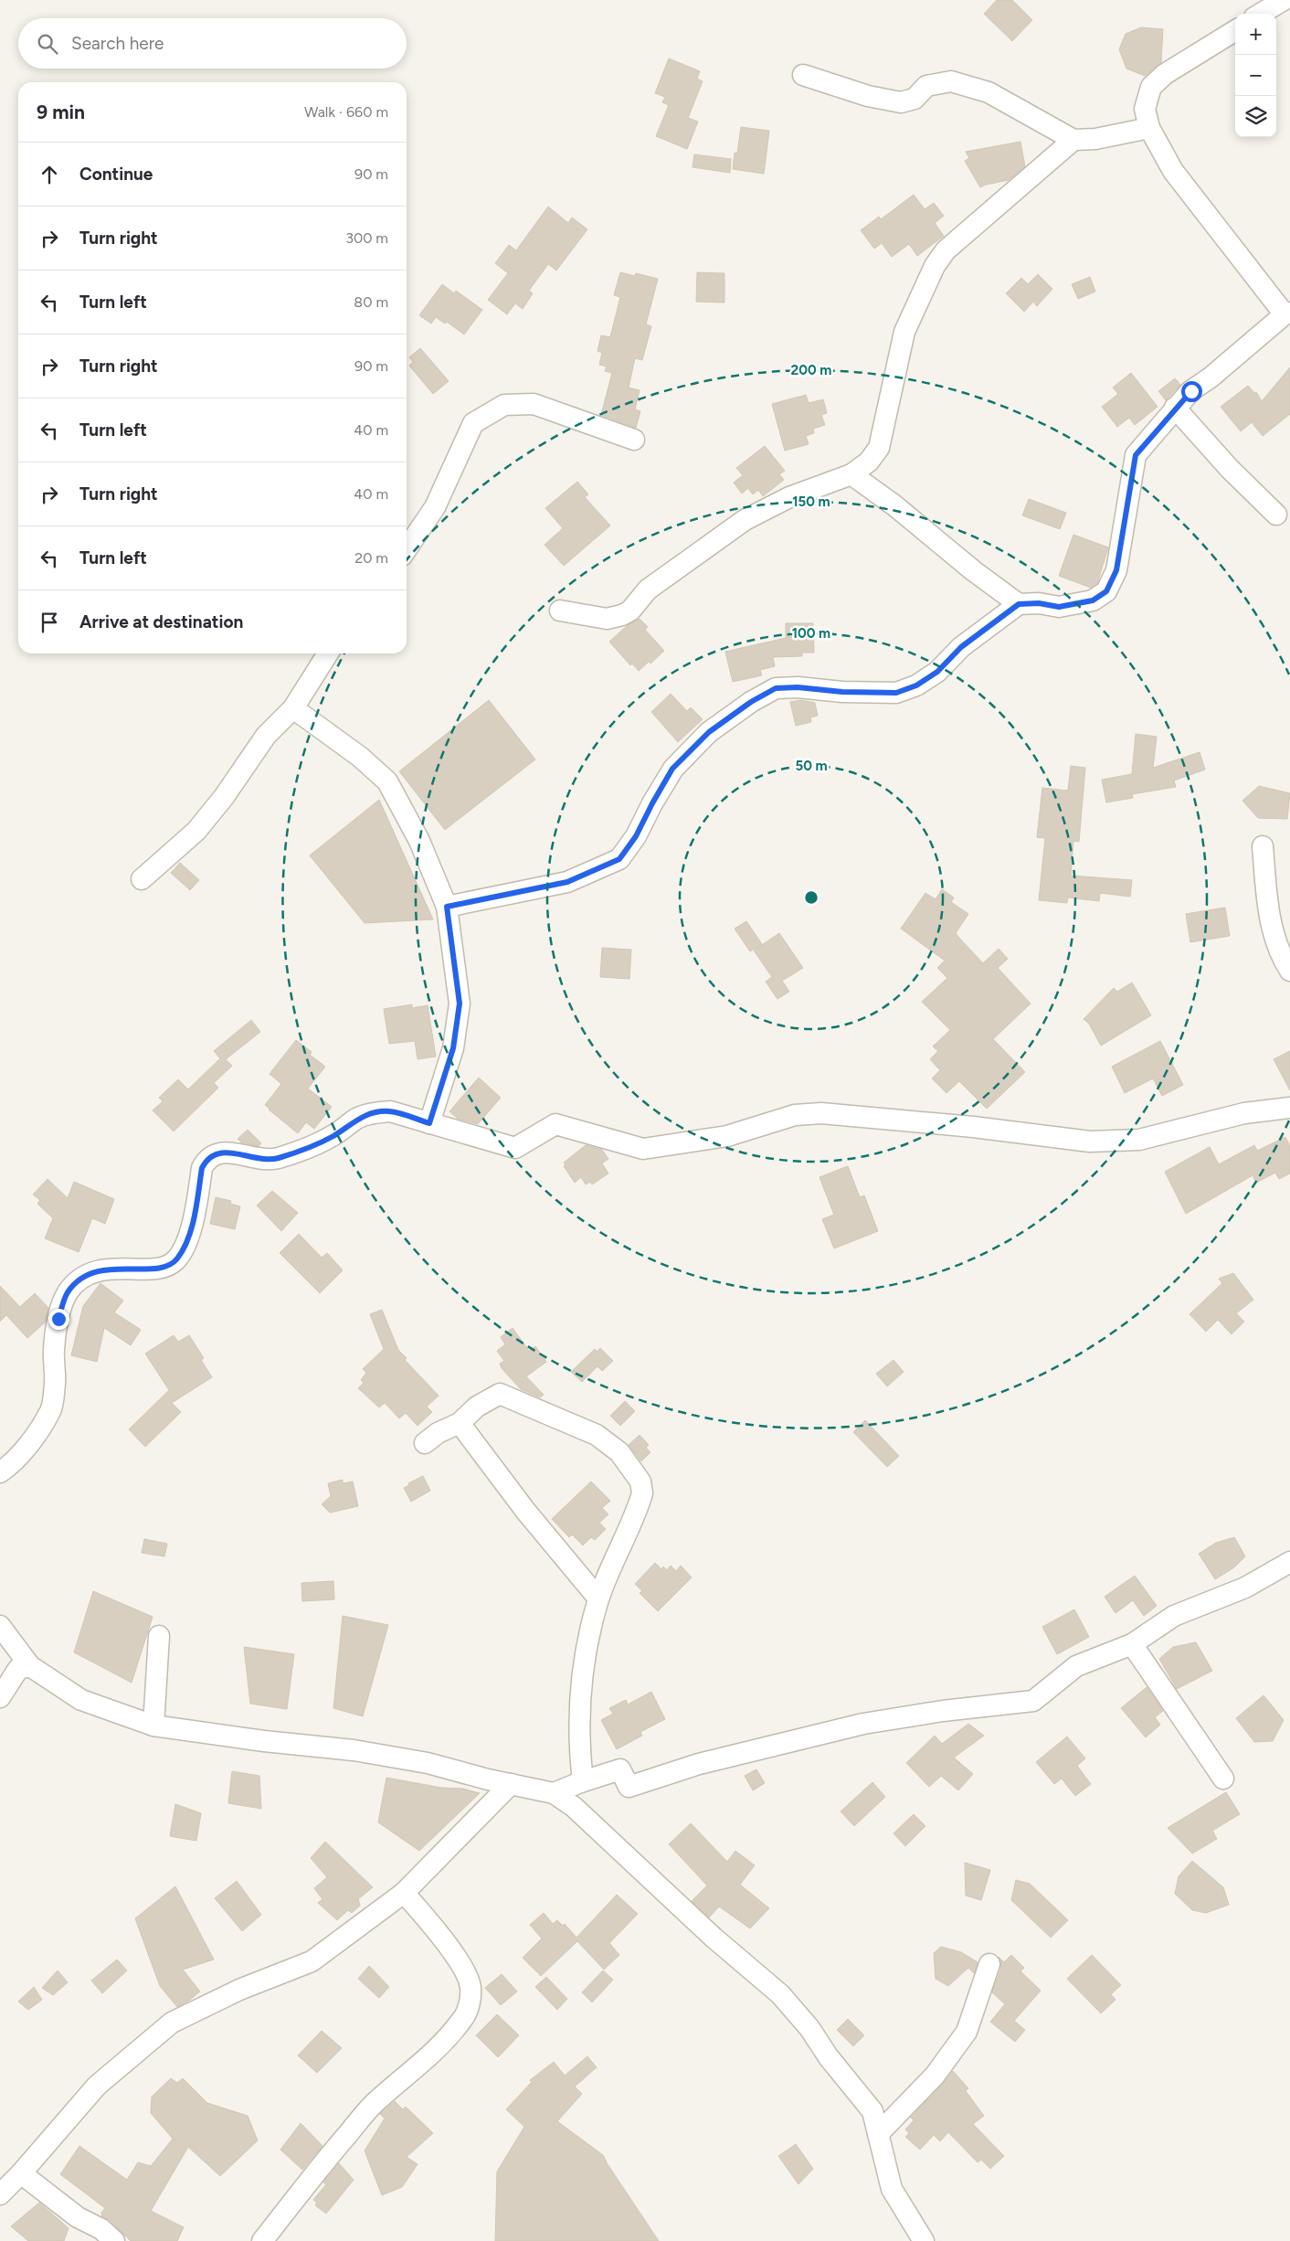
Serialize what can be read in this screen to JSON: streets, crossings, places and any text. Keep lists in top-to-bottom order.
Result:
{
  "page": {
    "map_buttons": ["+", "−"],
    "search": "Search here",
    "heading": ["9 min", "Walk · 660 m"],
    "list": [
      ["Continue", "90 m"],
      ["Turn right", "300 m"],
      ["Turn left", "80 m"],
      ["Turn right", "90 m"],
      ["Turn left", "40 m"],
      ["Turn right", "40 m"],
      ["Turn left", "20 m"],
      "Arrive at destination"
    ]
  },
  "rings": [
    "200 m",
    "150 m",
    "100 m",
    "50 m"
  ]
}
